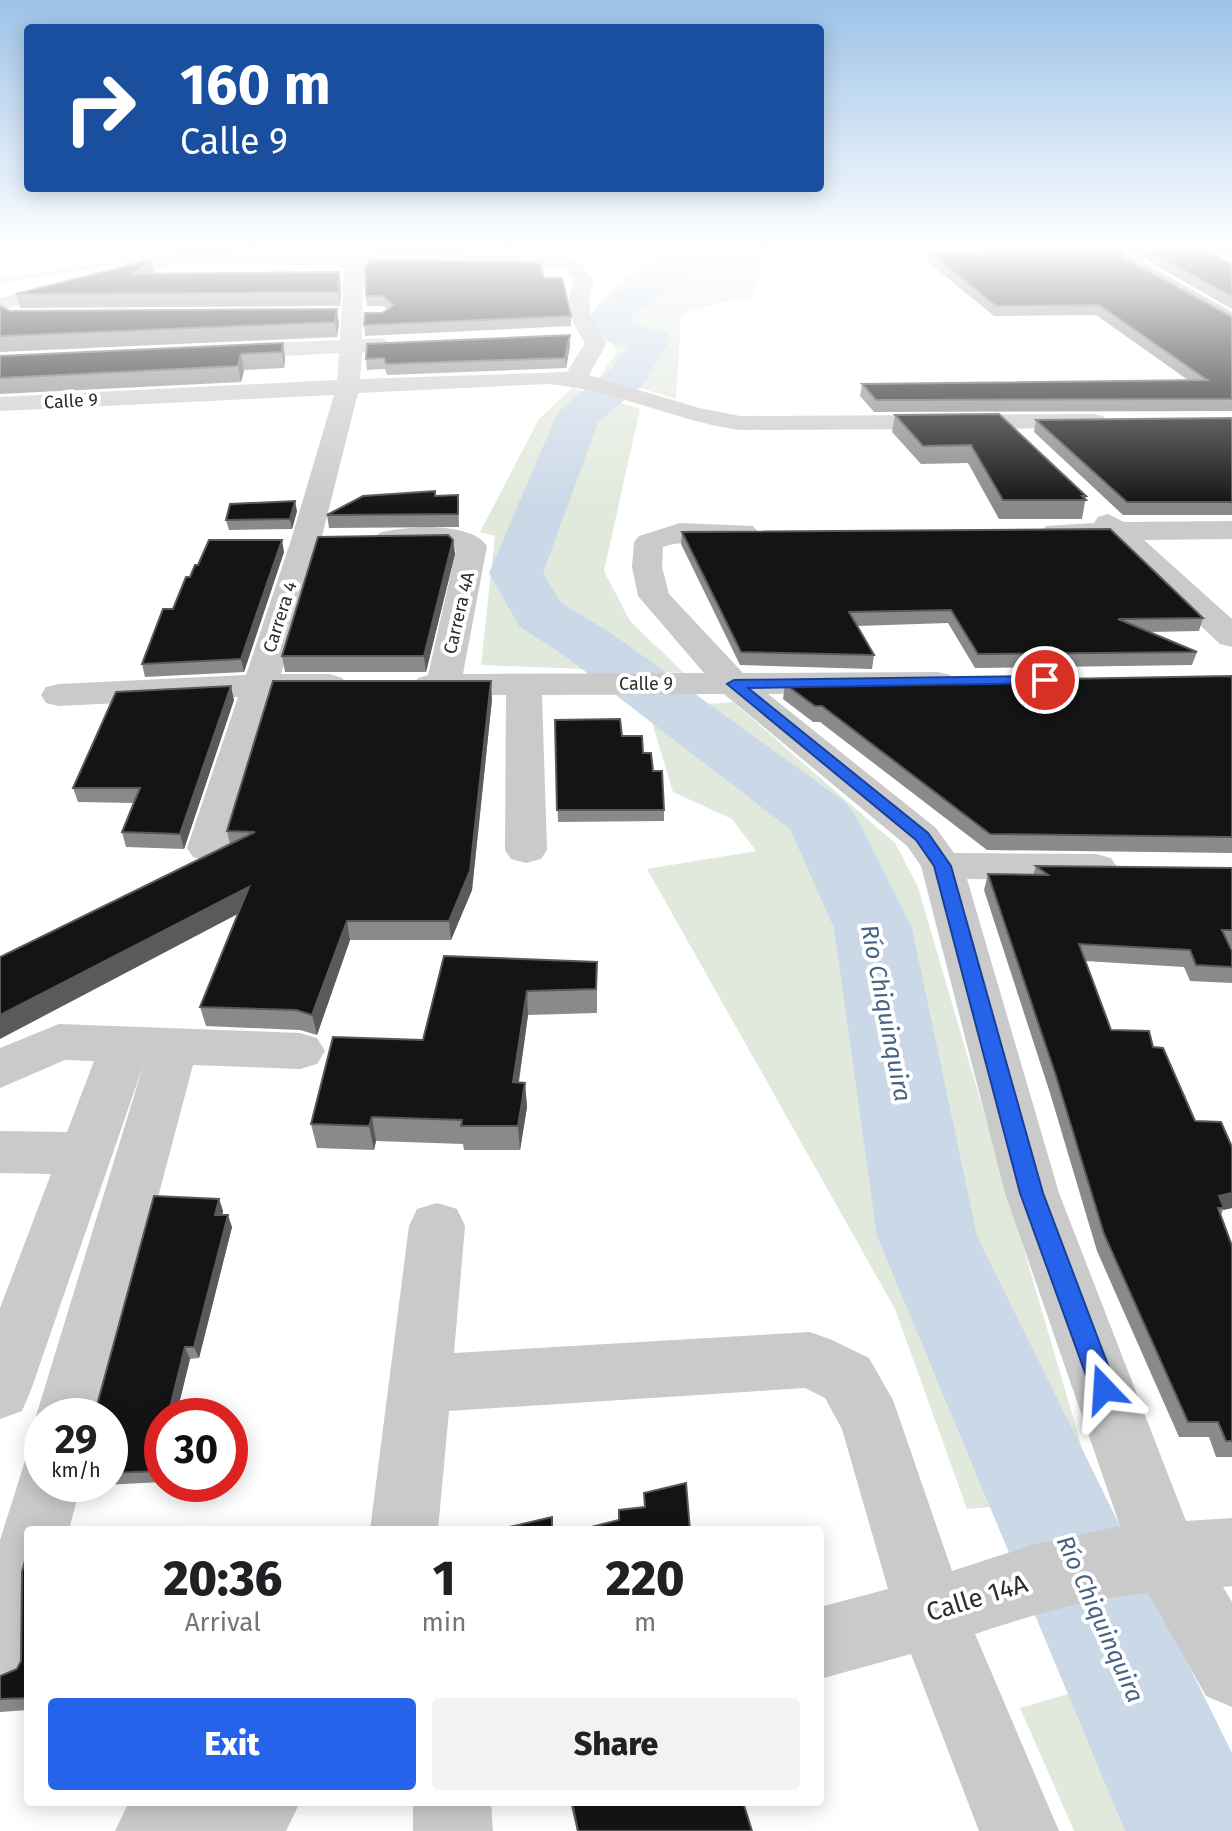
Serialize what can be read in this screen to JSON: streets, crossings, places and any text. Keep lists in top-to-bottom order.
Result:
{
  "streets": {
    "street": [
      "Calle 9",
      "Carrera 4A",
      "Carrera 4",
      "Calle 14A"
    ]
  },
  "crossings": [
    ["Calle 9", "Carrera 4A"],
    ["Calle 9", "Carrera 4"],
    ["Carrera 4A", "Carrera 4"]
  ],
  "water": ["Río Chiquinquira"],
  "page": {
    "turn": ["160 m", "Calle 9"],
    "speed": "29 km/h",
    "limit": "30",
    "eta": [
      "20:36",
      "Arrival",
      "1",
      "min",
      "220",
      "m"
    ],
    "buttons": ["Exit", "Share"]
  }
}
